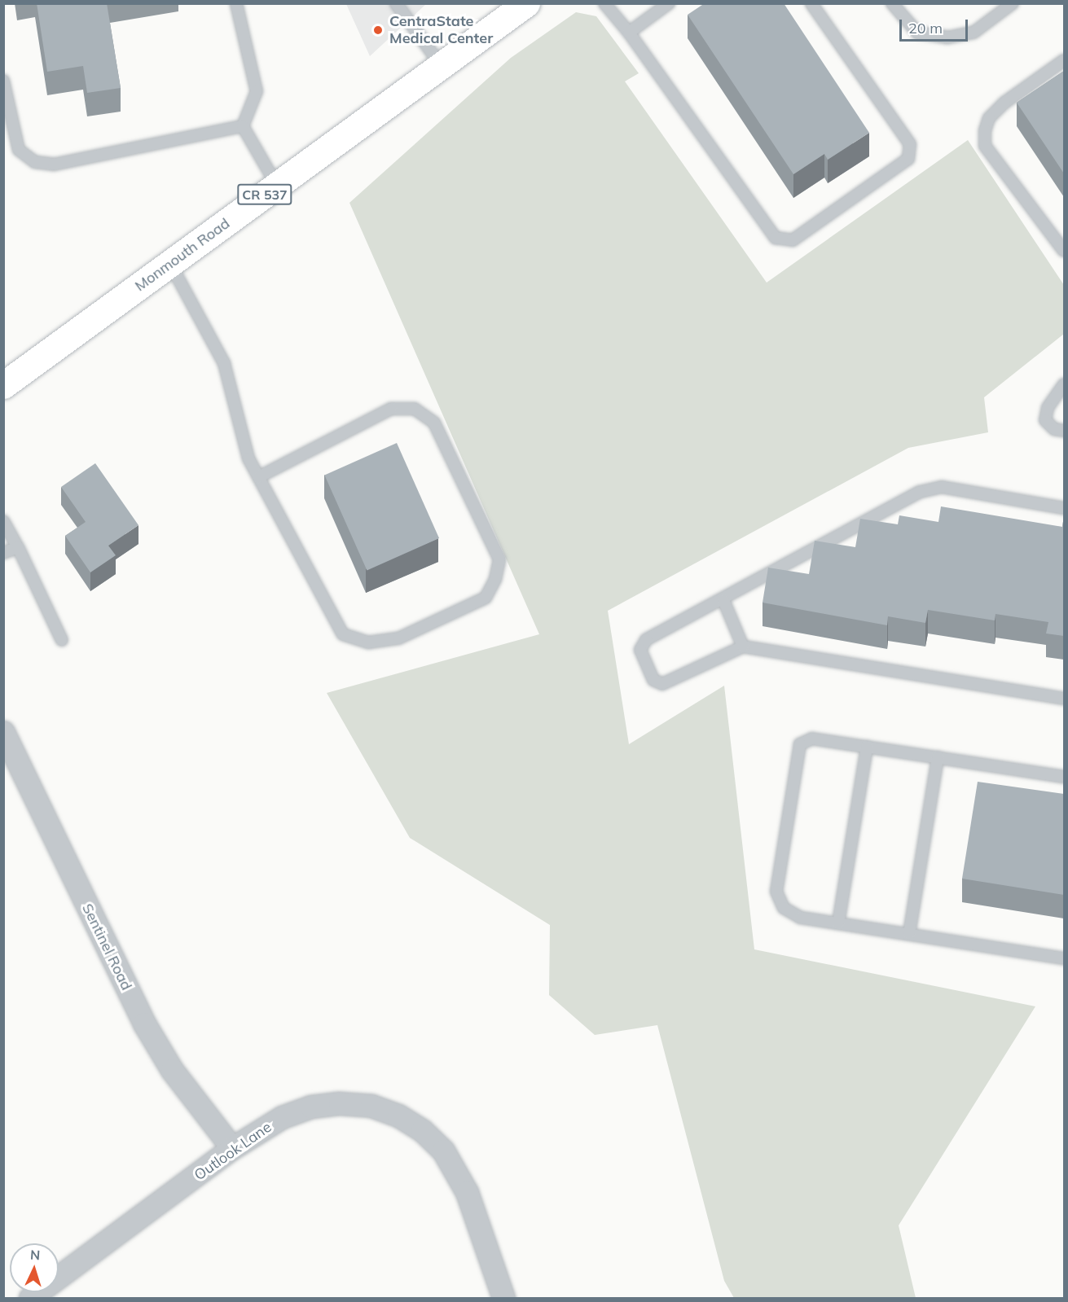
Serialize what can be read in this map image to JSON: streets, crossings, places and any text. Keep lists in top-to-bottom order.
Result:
{
  "streets": {
    "main road": ["CR 537", "Monmouth Road"],
    "street": ["Sentinel Road", "Outlook Lane"]
  },
  "crossings": [
    ["Sentinel Road", "Outlook Lane"]
  ],
  "places": ["CentraState Medical Center"],
  "scale_bar": "20 m",
  "north": "top"
}
